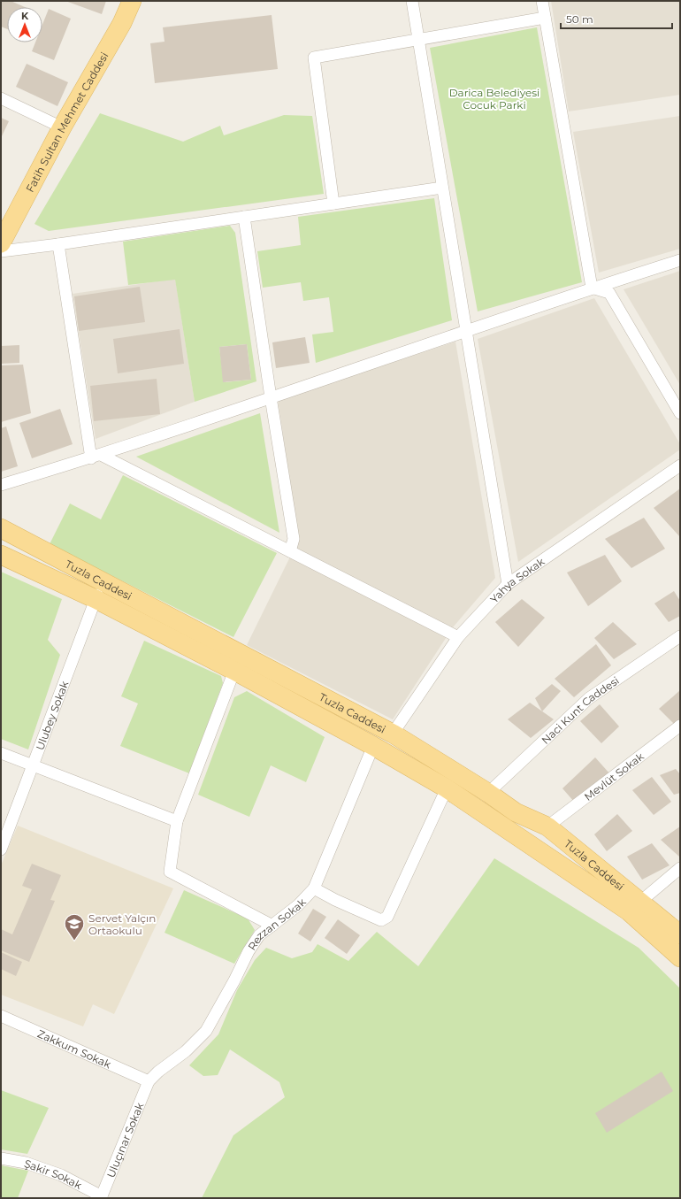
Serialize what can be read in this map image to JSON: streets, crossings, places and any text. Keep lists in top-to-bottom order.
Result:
{
  "streets": {
    "main road": ["Fatih Sultan Mehmet Caddesi", "Tuzla Caddesi"],
    "street": [
      "Yahya Sokak",
      "Naci Kunt Caddesi",
      "Ulubey Sokak",
      "Mevlüt Sokak",
      "Rezzan Sokak",
      "Zakkum Sokak",
      "Uluçınar Sokak",
      "Şakir Sokak"
    ]
  },
  "crossings": [
    ["Tuzla Caddesi", "Yahya Sokak"],
    ["Tuzla Caddesi", "Naci Kunt Caddesi"],
    ["Tuzla Caddesi", "Ulubey Sokak"],
    ["Tuzla Caddesi", "Mevlüt Sokak"],
    ["Tuzla Caddesi", "Rezzan Sokak"],
    ["Rezzan Sokak", "Zakkum Sokak"],
    ["Rezzan Sokak", "Uluçınar Sokak"],
    ["Zakkum Sokak", "Uluçınar Sokak"],
    ["Uluçınar Sokak", "Şakir Sokak"]
  ],
  "parks": ["Darica Belediyesi Cocuk Parki"],
  "places": {
    "school or university": ["Servet Yalçın Ortaokulu"]
  },
  "scale_bar": "50 m",
  "north": "top"
}
